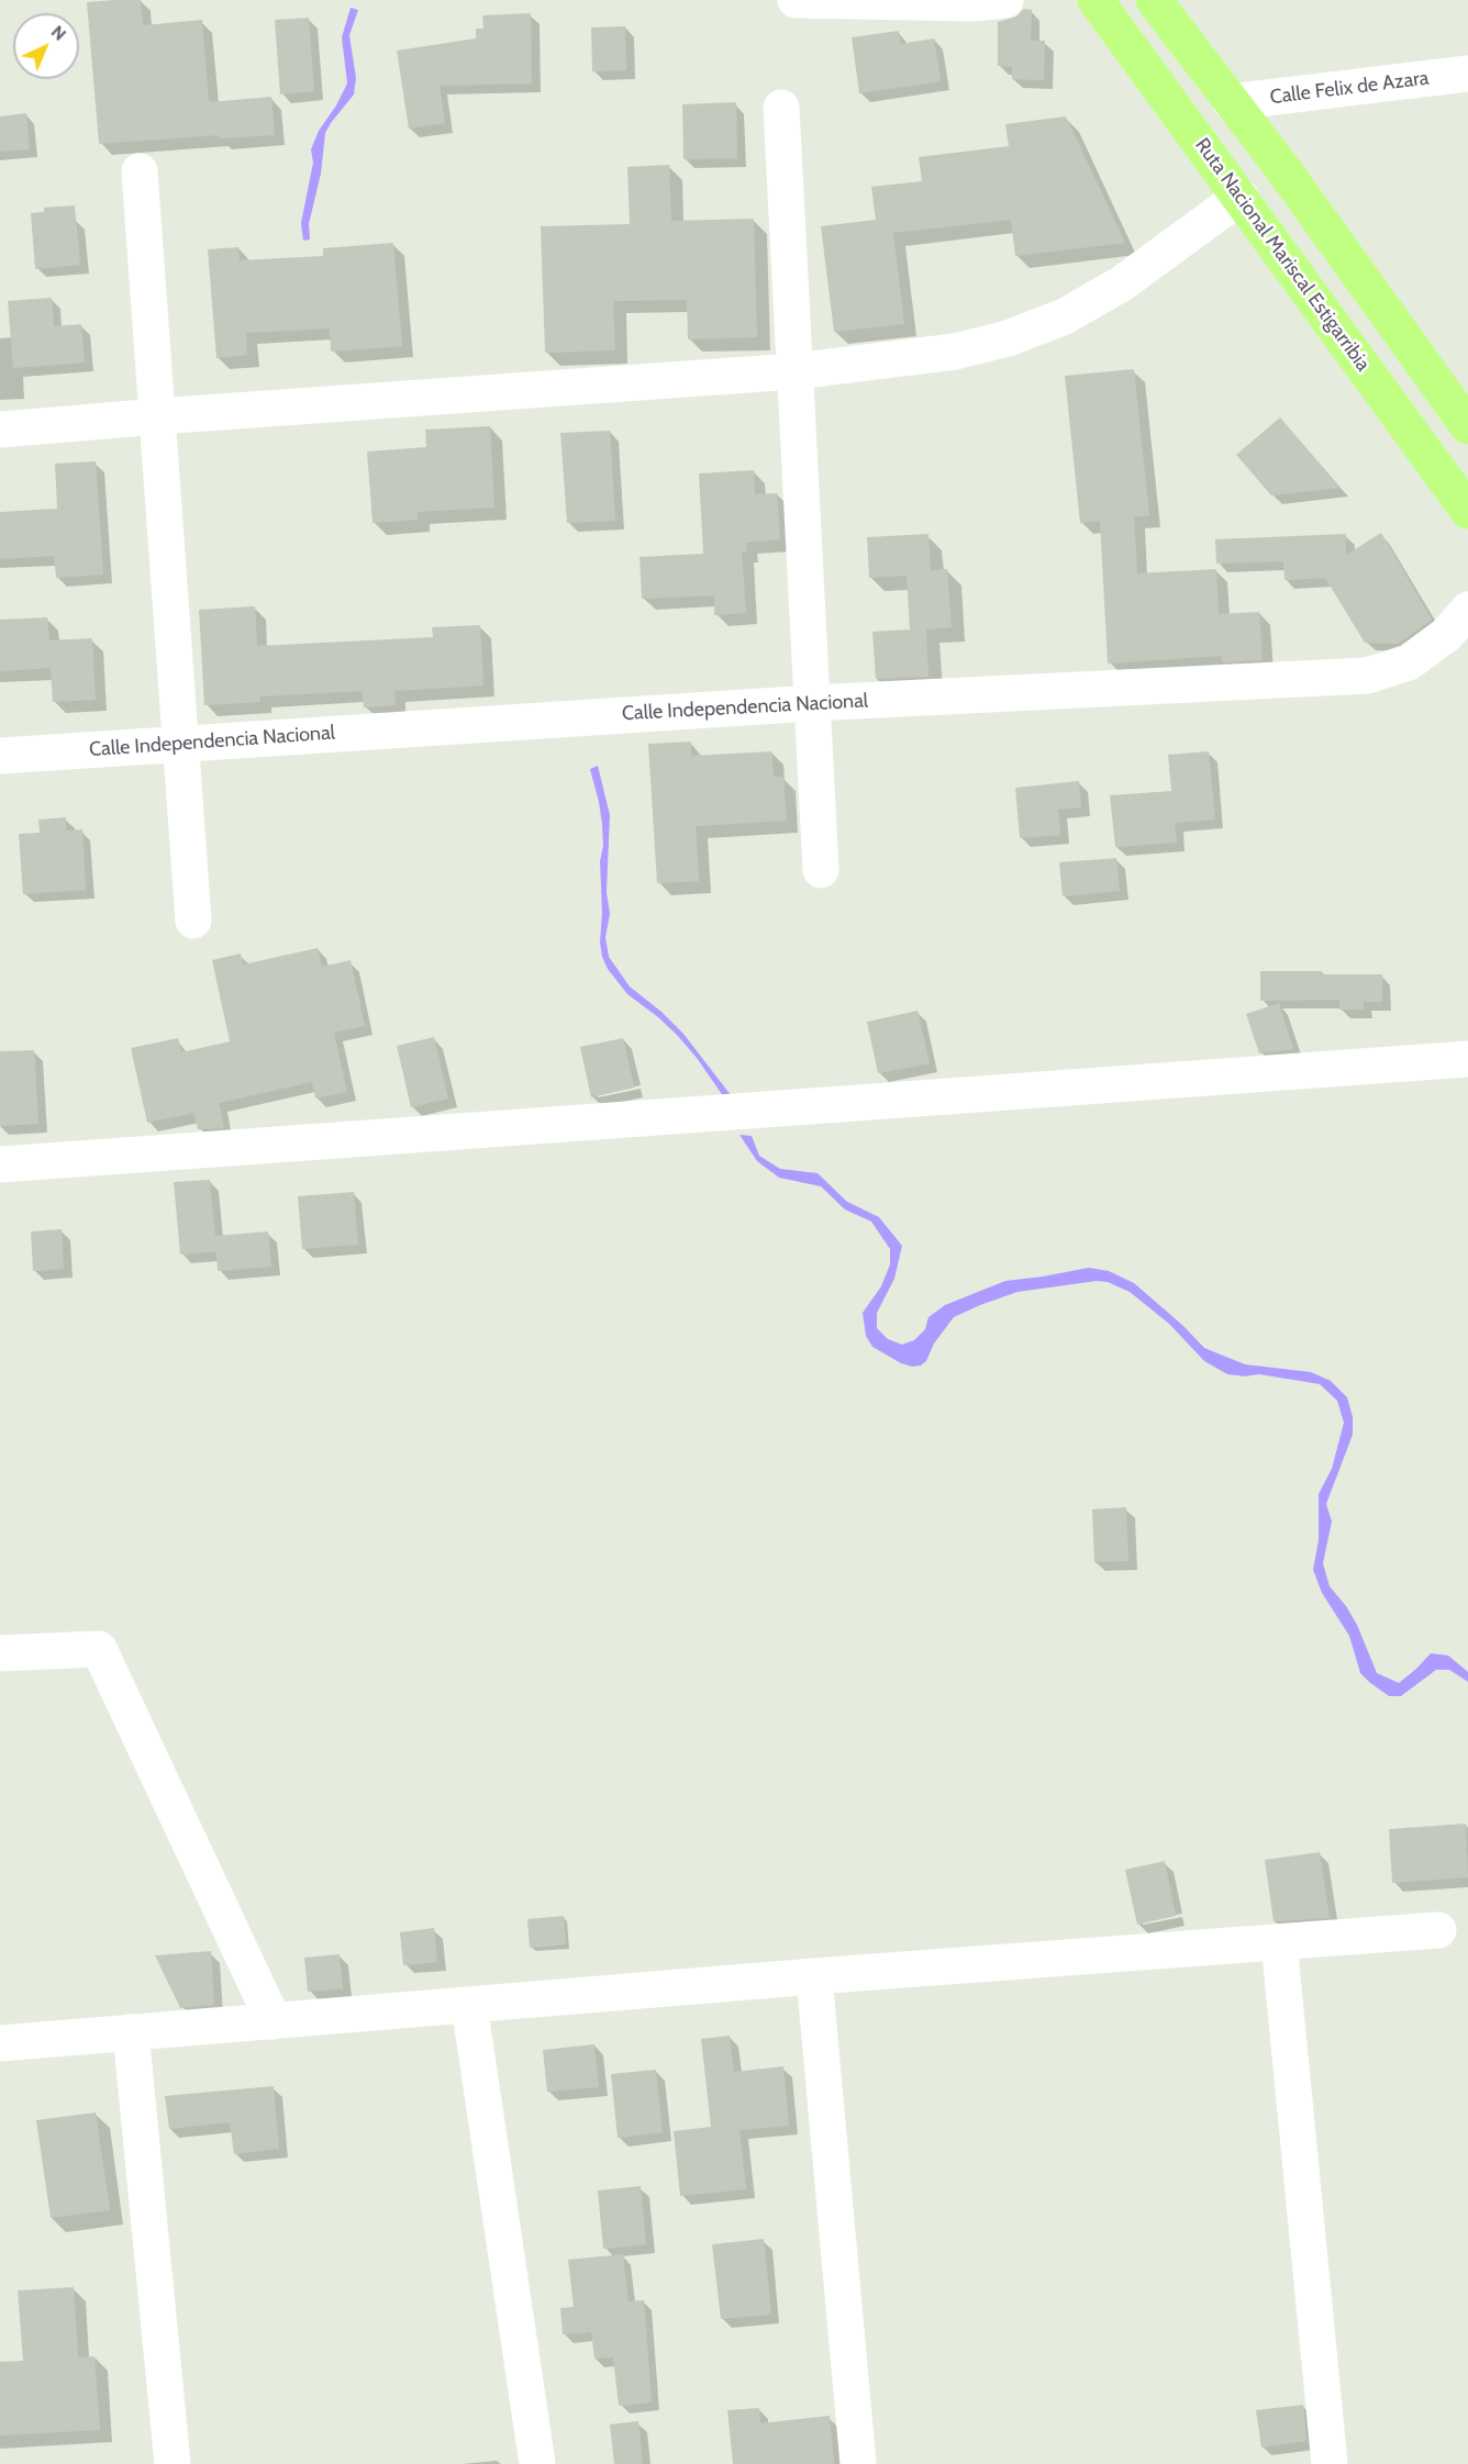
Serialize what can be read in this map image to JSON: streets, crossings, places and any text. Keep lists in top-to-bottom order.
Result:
{
  "streets": {
    "highway": ["Ruta Nacional Mariscal Estigarribia"],
    "street": ["Calle Felix de Azara", "Calle Independencia Nacional"]
  },
  "north": "top right"
}
